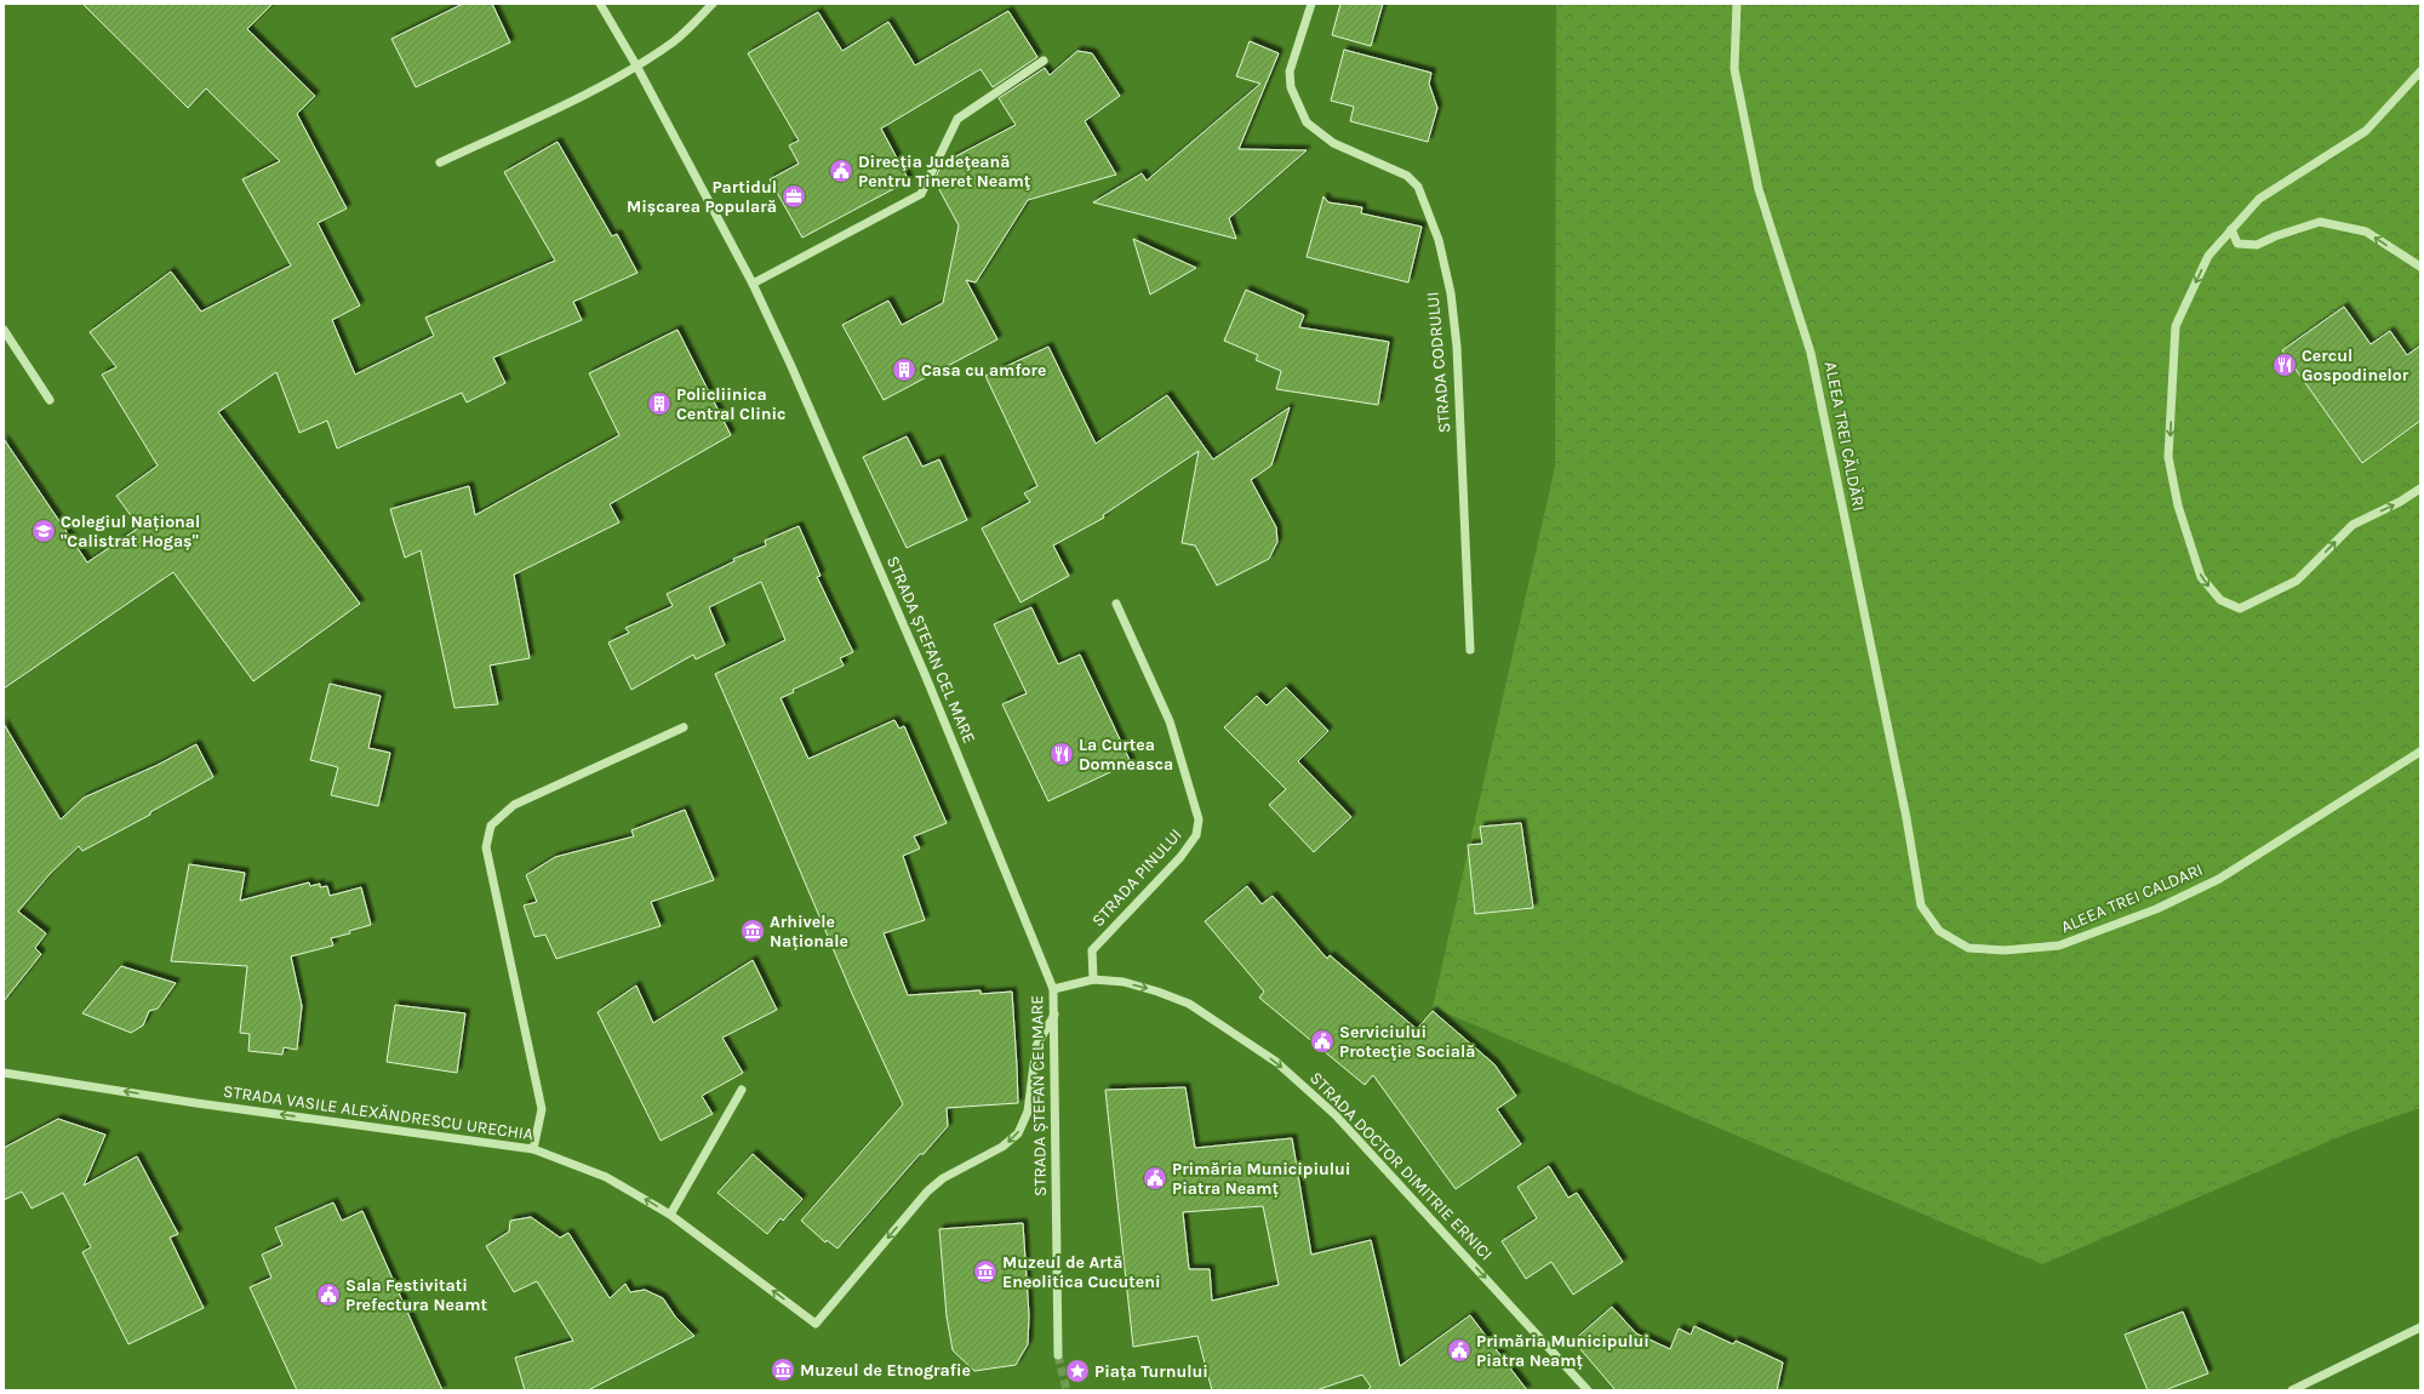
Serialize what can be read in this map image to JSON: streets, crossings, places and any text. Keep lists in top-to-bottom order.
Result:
{
  "streets": {
    "street": [
      "STRADA CODRULUI",
      "ALEEA TREI CĂLDĂRI",
      "STRADA ȘTEFAN CEL MARE",
      "STRADA PINULUI",
      "ALEEA TREI CALDARI",
      "STRADA VASILE ALEXĂNDRESCU URECHIA",
      "STRADA DOCTOR DIMITRIE ERNICI"
    ]
  },
  "crossings": [
    ["ALEEA TREI CĂLDĂRI", "ALEEA TREI CALDARI"],
    ["STRADA ȘTEFAN CEL MARE", "STRADA VASILE ALEXĂNDRESCU URECHIA"],
    ["STRADA ȘTEFAN CEL MARE", "STRADA DOCTOR DIMITRIE ERNICI"],
    ["STRADA PINULUI", "STRADA DOCTOR DIMITRIE ERNICI"]
  ],
  "one_way": ["STRADA VASILE ALEXĂNDRESCU URECHIA", "STRADA DOCTOR DIMITRIE ERNICI"],
  "places": {
    "public building": [
      "Direcţia Judeţeană Pentru Tineret Neamţ",
      "Serviciului Protecţie Socială",
      "Primăria Municipiului Piatra Neamț",
      "Sala Festivitati Prefectura Neamt",
      "Primăria Municipului Piatra Neamț"
    ],
    "office": ["Partidul Mișcarea Populară"],
    "restaurant": ["Cercul Gospodinelor", "La Curtea Domneasca"],
    "building": ["Casa cu amfore", "Policliinica Central Clinic"],
    "school or university": ["Colegiul Național \"Calistrat Hogaș\""],
    "museum": ["Arhivele Naționale", "Muzeul de Artă Eneolitica Cucuteni", "Muzeul de Etnografie"],
    "place": ["Piața Turnului"]
  }
}
